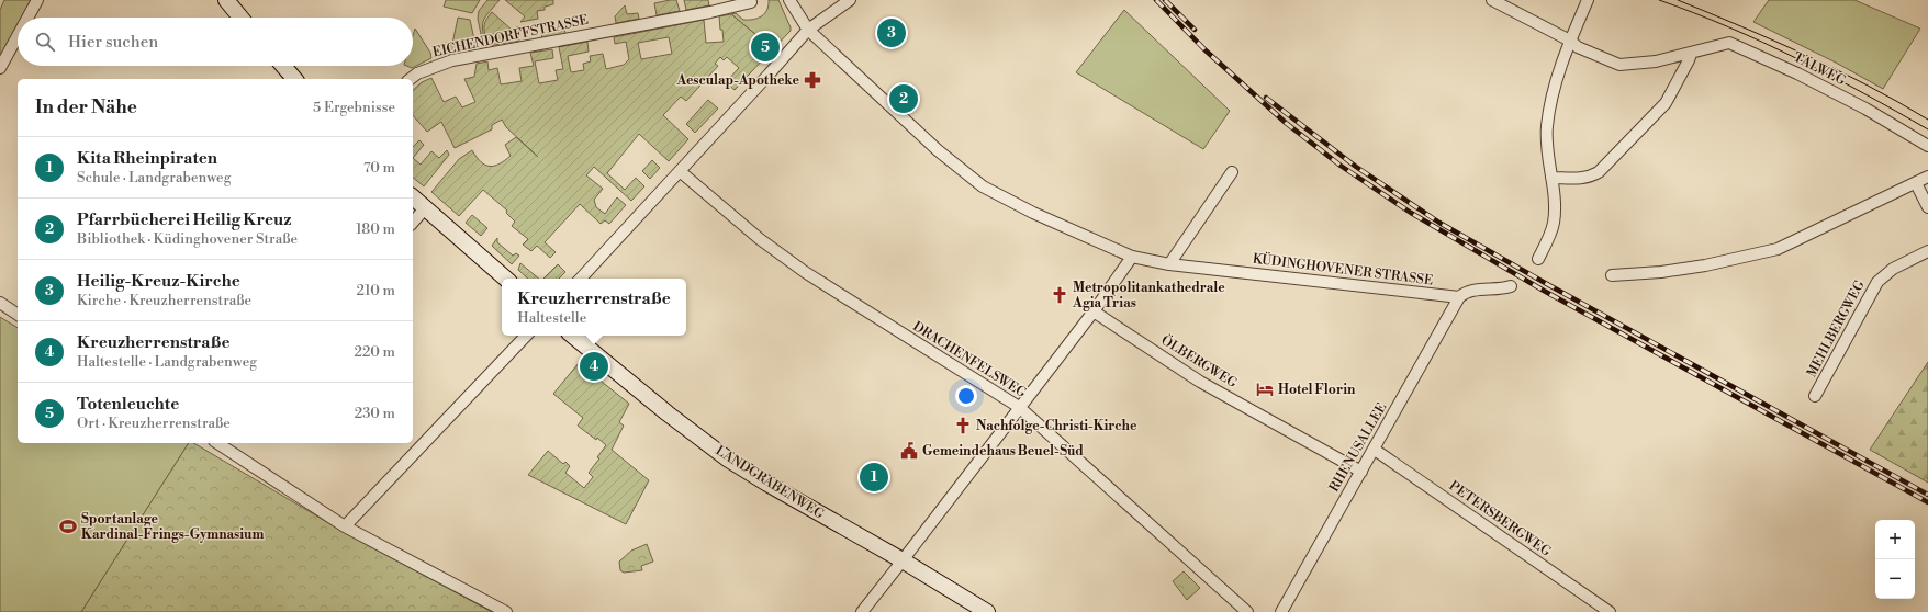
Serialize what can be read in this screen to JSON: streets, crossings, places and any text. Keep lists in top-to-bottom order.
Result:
{
  "streets": {
    "street": [
      "EICHENDORFFSTRASSE",
      "TALWEG",
      "KÜDINGHOVENER STRASSE",
      "MEHLBERGWEG",
      "DRACHENFELSWEG",
      "ÖLBERGWEG",
      "RHENUSALLEE",
      "LANDGRABENWEG",
      "PETERSBERGWEG"
    ]
  },
  "crossings": [
    ["KÜDINGHOVENER STRASSE", "RHENUSALLEE"],
    ["ÖLBERGWEG", "RHENUSALLEE"],
    ["RHENUSALLEE", "PETERSBERGWEG"]
  ],
  "places": {
    "pharmacy": ["Aesculap-Apotheke"],
    "church": ["Metropolitankathedrale Agia Trias", "Nachfolge-Christi-Kirche"],
    "hotel": ["Hotel Florin"],
    "public building": ["Gemeindehaus Beuel-Süd"],
    "sports": ["Sportanlage Kardinal-Frings-Gymnasium"]
  },
  "page": {
    "pins": [
      "3",
      "5",
      "2",
      "4",
      "1"
    ],
    "search": "Hier suchen",
    "heading": ["In der Nähe", "5 Ergebnisse"],
    "list": [
      {
        "mark": "1",
        "name": "Kita Rheinpiraten",
        "note": "Schule · Landgrabenweg",
        "value": "70 m"
      },
      {
        "mark": "2",
        "name": "Pfarrbücherei Heilig Kreuz",
        "note": "Bibliothek · Küdinghovener Straße",
        "value": "180 m"
      },
      {
        "mark": "3",
        "name": "Heilig-Kreuz-Kirche",
        "note": "Kirche · Kreuzherrenstraße",
        "value": "210 m"
      },
      {
        "mark": "4",
        "name": "Kreuzherrenstraße",
        "note": "Haltestelle · Landgrabenweg",
        "value": "220 m"
      },
      {
        "mark": "5",
        "name": "Totenleuchte",
        "note": "Ort · Kreuzherrenstraße",
        "value": "230 m"
      }
    ],
    "popup": ["Kreuzherrenstraße", "Haltestelle"],
    "map_buttons": ["+", "−"]
  }
}
